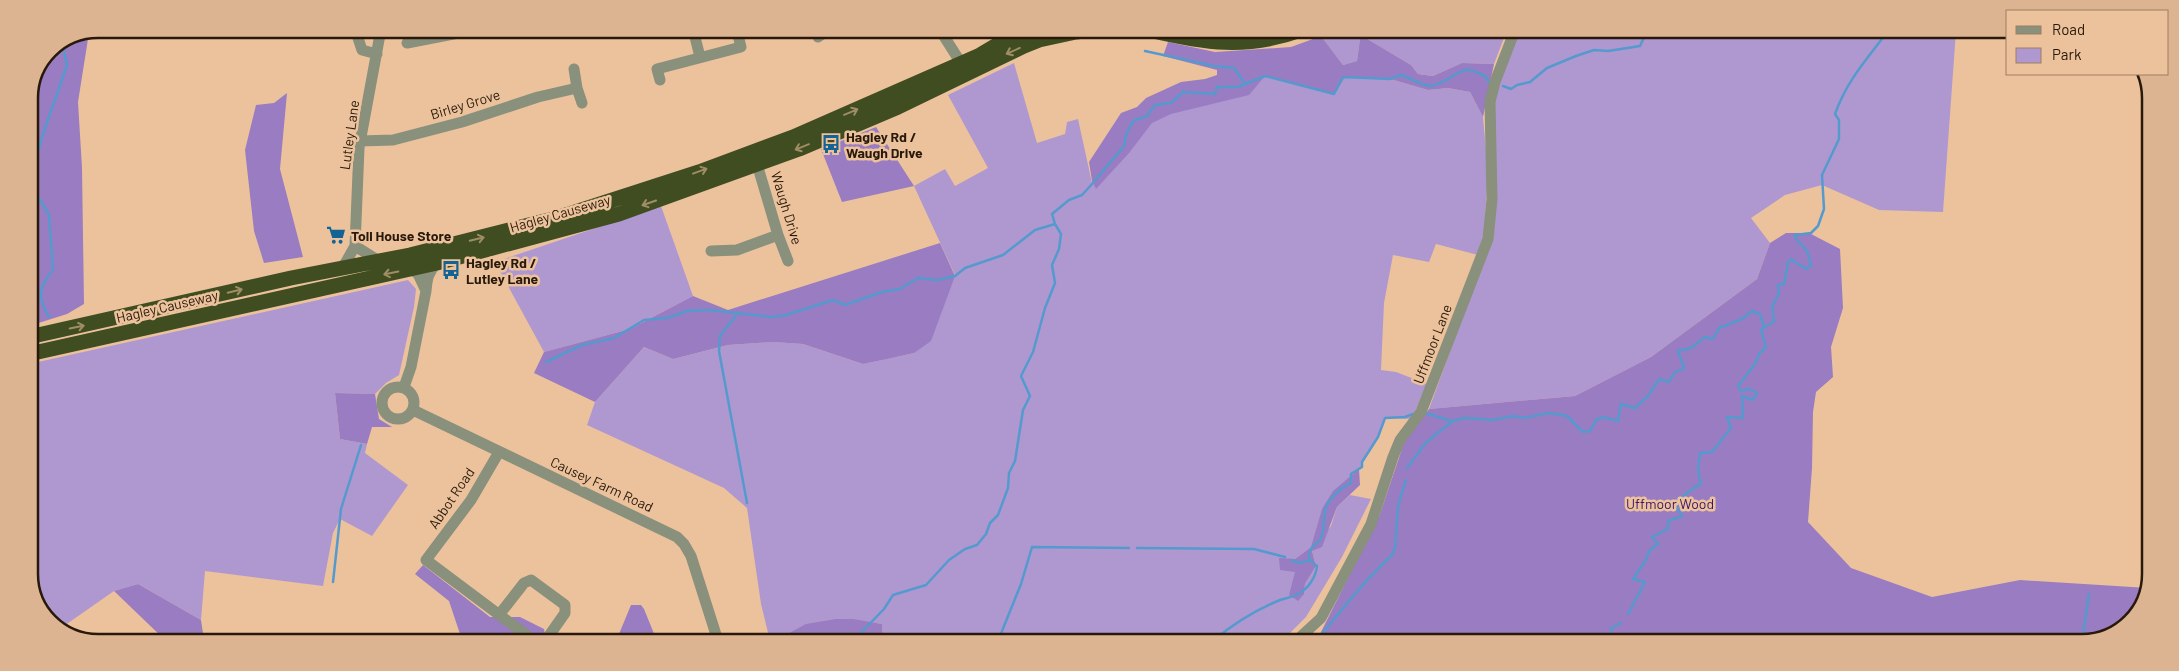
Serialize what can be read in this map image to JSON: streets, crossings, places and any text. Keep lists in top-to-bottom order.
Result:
{
  "streets": {
    "highway": ["Hagley Causeway"],
    "street": [
      "Birley Grove",
      "Lutley Lane",
      "Waugh Drive",
      "Uffmoor Lane",
      "Causey Farm Road",
      "Abbot Road"
    ]
  },
  "crossings": [
    ["Birley Grove", "Lutley Lane"],
    ["Lutley Lane", "Hagley Causeway"],
    ["Waugh Drive", "Hagley Causeway"],
    ["Causey Farm Road", "Abbot Road"]
  ],
  "parks": ["Uffmoor Wood"],
  "places": {
    "bus stop": ["Hagley Rd / Waugh Drive", "Hagley Rd / Lutley Lane"],
    "supermarket": ["Toll House Store"]
  },
  "legend": ["Road", "Park"]
}
